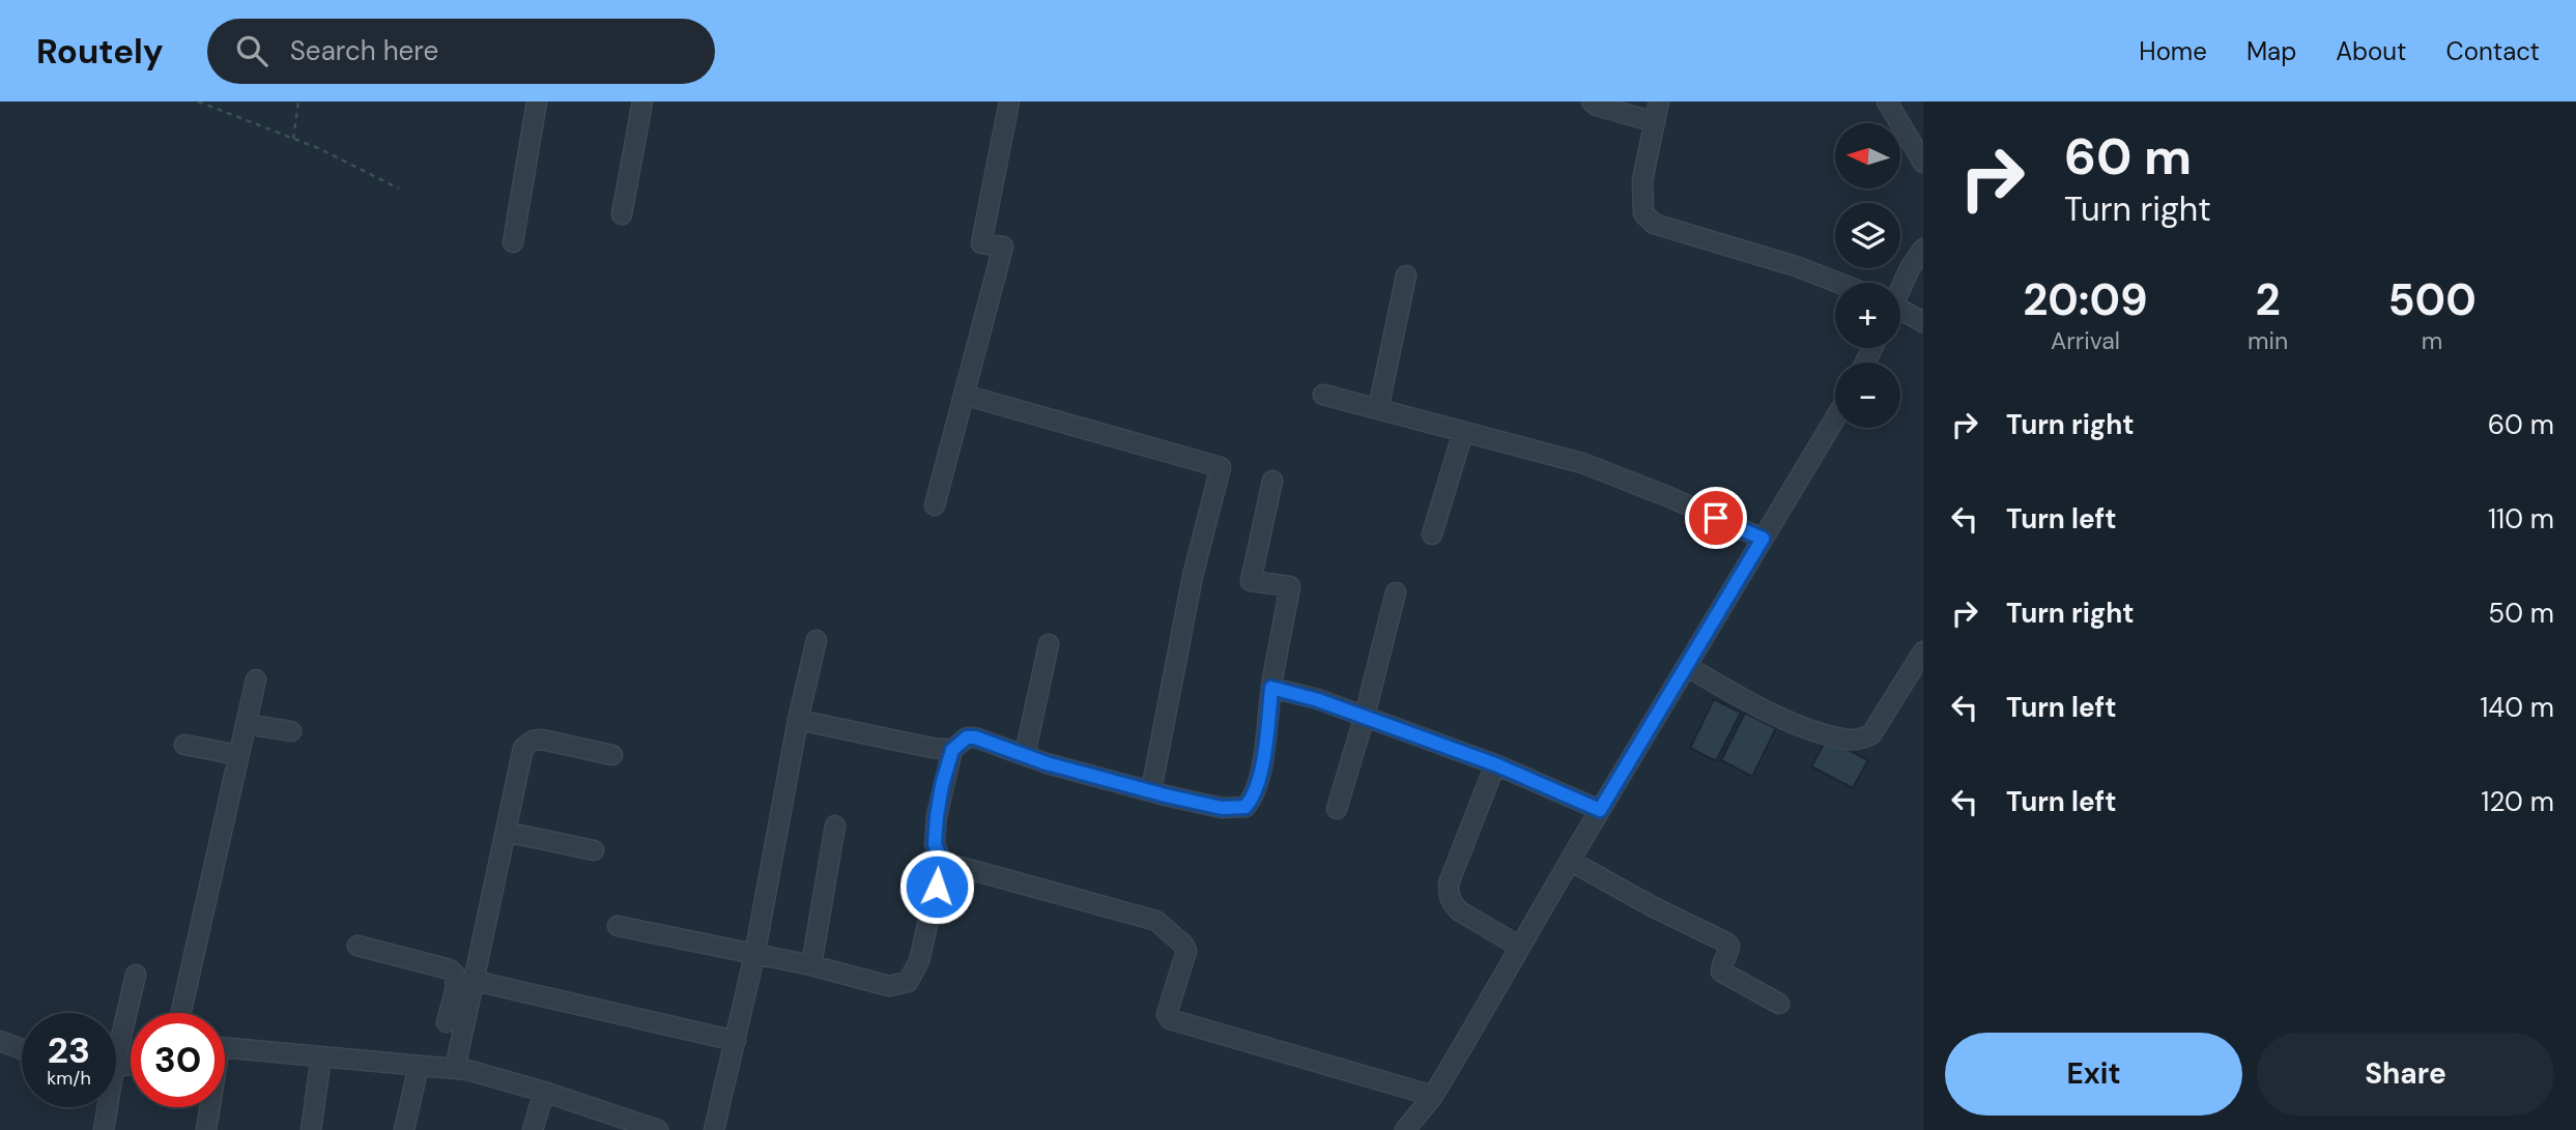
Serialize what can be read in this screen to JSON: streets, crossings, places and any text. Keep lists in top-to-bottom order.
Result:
{
  "north": "left",
  "page": {
    "header": "Routely",
    "search": "Search here",
    "nav": [
      "Home",
      "Map",
      "About",
      "Contact"
    ],
    "turn": ["60 m", "Turn right"],
    "map_buttons": ["+", "−"],
    "eta": [
      "20:09",
      "Arrival",
      "2",
      "min",
      "500",
      "m"
    ],
    "list": [
      {
        "name": "Turn right",
        "value": "60 m"
      },
      {
        "name": "Turn left",
        "value": "110 m"
      },
      {
        "name": "Turn right",
        "value": "50 m"
      },
      {
        "name": "Turn left",
        "value": "140 m"
      },
      {
        "name": "Turn left",
        "value": "120 m"
      }
    ],
    "speed": "23 km/h",
    "limit": "30",
    "buttons": ["Exit", "Share"]
  }
}
